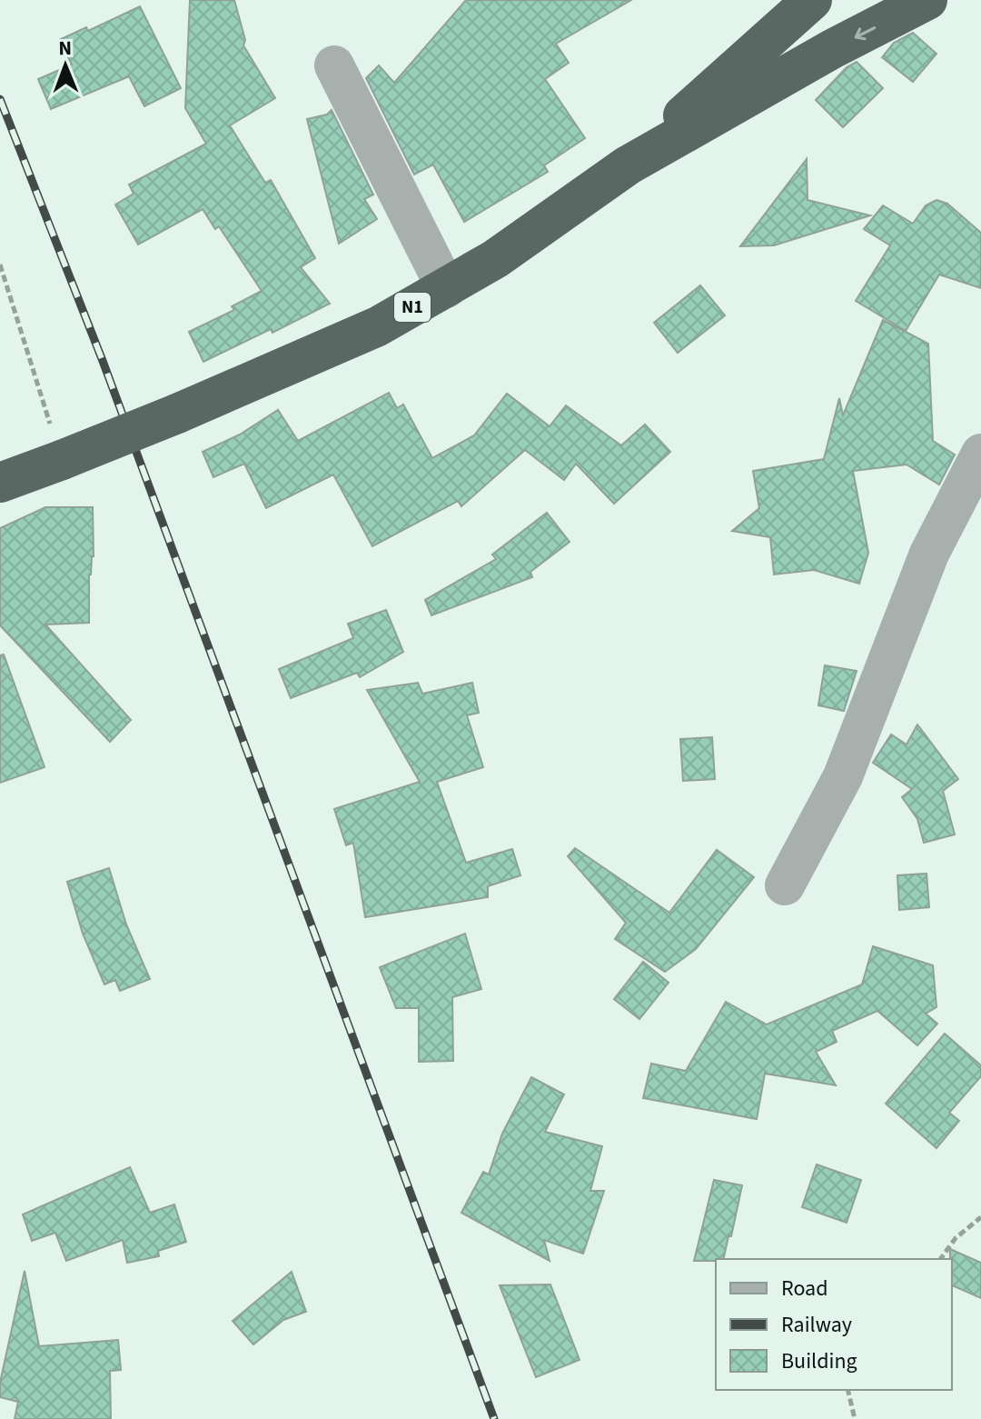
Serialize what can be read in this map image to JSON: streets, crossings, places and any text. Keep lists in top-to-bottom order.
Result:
{
  "streets": {
    "highway": ["N1"]
  },
  "legend": ["Road", "Railway", "Building"],
  "north": "top"
}
